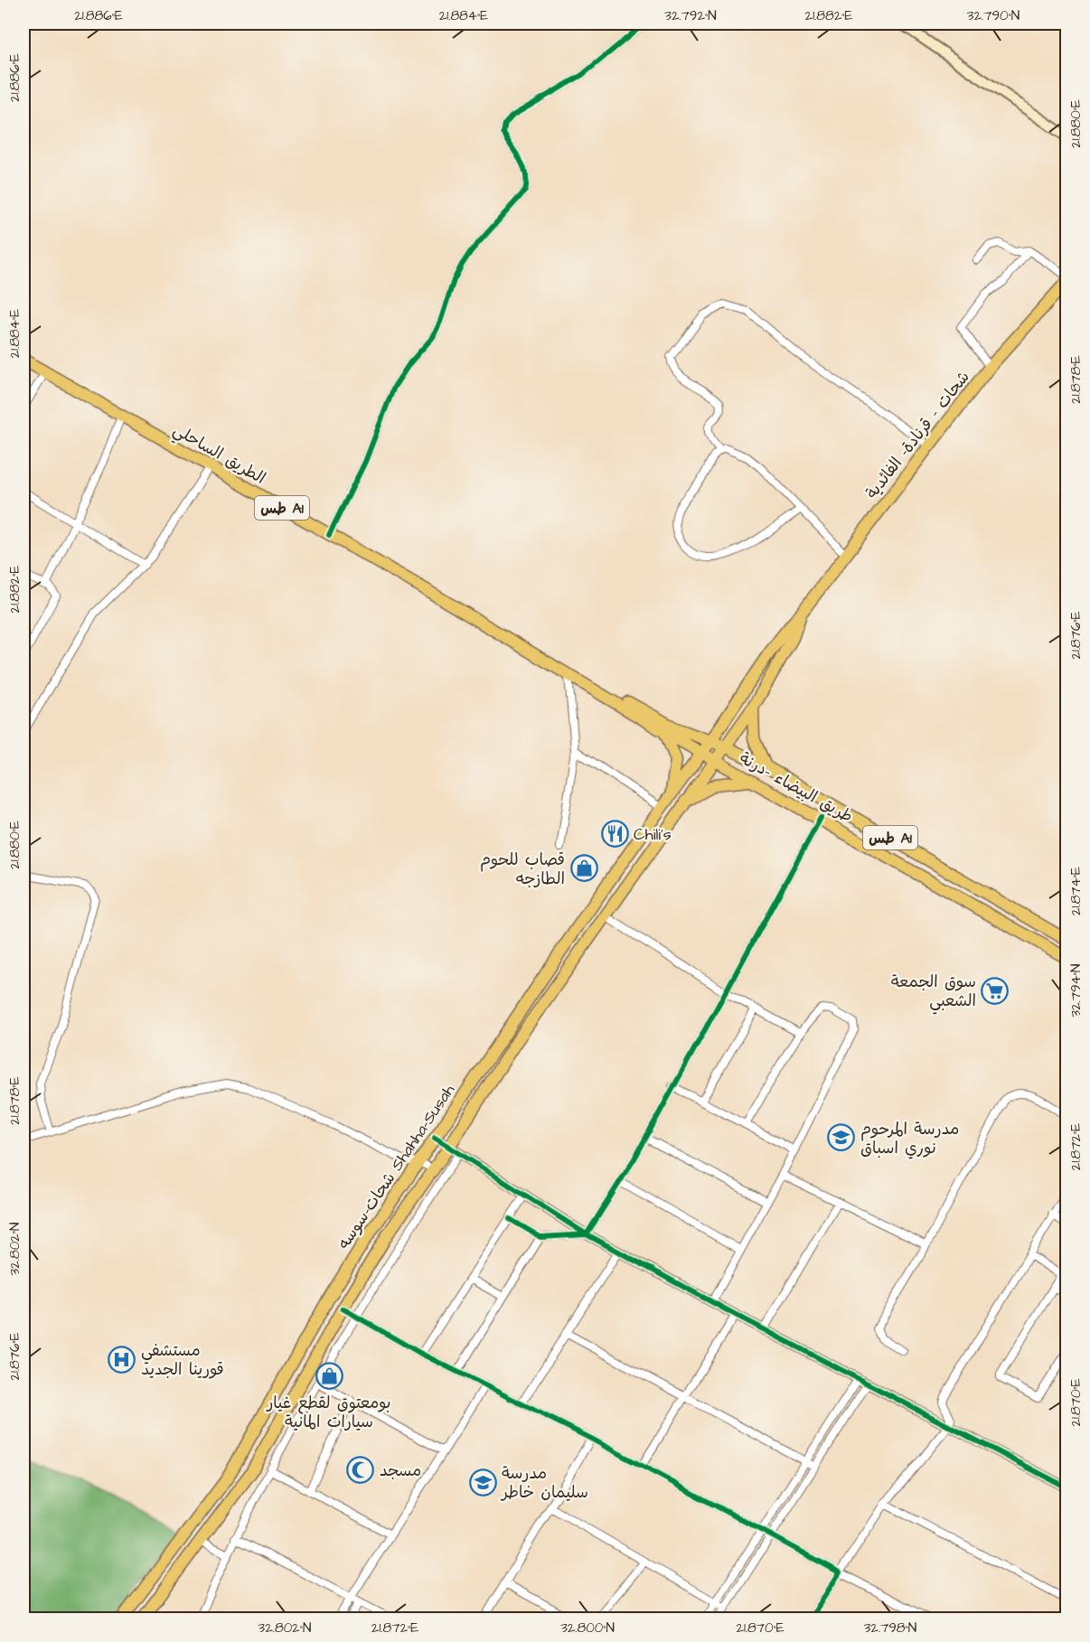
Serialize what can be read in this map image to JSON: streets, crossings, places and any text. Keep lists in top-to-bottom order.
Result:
{
  "streets": {
    "main road": [
      "شحات - قرنادة- الفائدية",
      "الطريق الساحلي",
      "طس A1",
      "طريق البيضاء -درنة",
      "شحات-سوسه Shahha-Susah"
    ]
  },
  "crossings": [
    ["شحات - قرنادة- الفائدية", "شحات-سوسه Shahha-Susah"],
    ["الطريق الساحلي", "طريق البيضاء -درنة"],
    ["طريق البيضاء -درنة", "شحات-سوسه Shahha-Susah"]
  ],
  "places": {
    "restaurant": ["Chili's"],
    "shop": ["قصاب للحوم الطازجه", "بومعتوق لقطع غيار سيارات المانية"],
    "supermarket": ["سوق الجمعة الشعبي"],
    "school or university": ["مدرسة المرحوم نوري اسباق", "مدرسة سليمان خاطر"],
    "hospital": ["مستشفي قورينا الجديد"],
    "mosque": ["مسجد"]
  },
  "coordinates": [
    "21.886°E",
    "21.884°E",
    "32.792°N",
    "21.882°E",
    "32.790°N",
    "21.880°E",
    "21.878°E",
    "21.876°E",
    "21.874°E",
    "32.794°N",
    "21.872°E",
    "32.802°N",
    "21.870°E",
    "32.800°N",
    "32.798°N"
  ]
}
